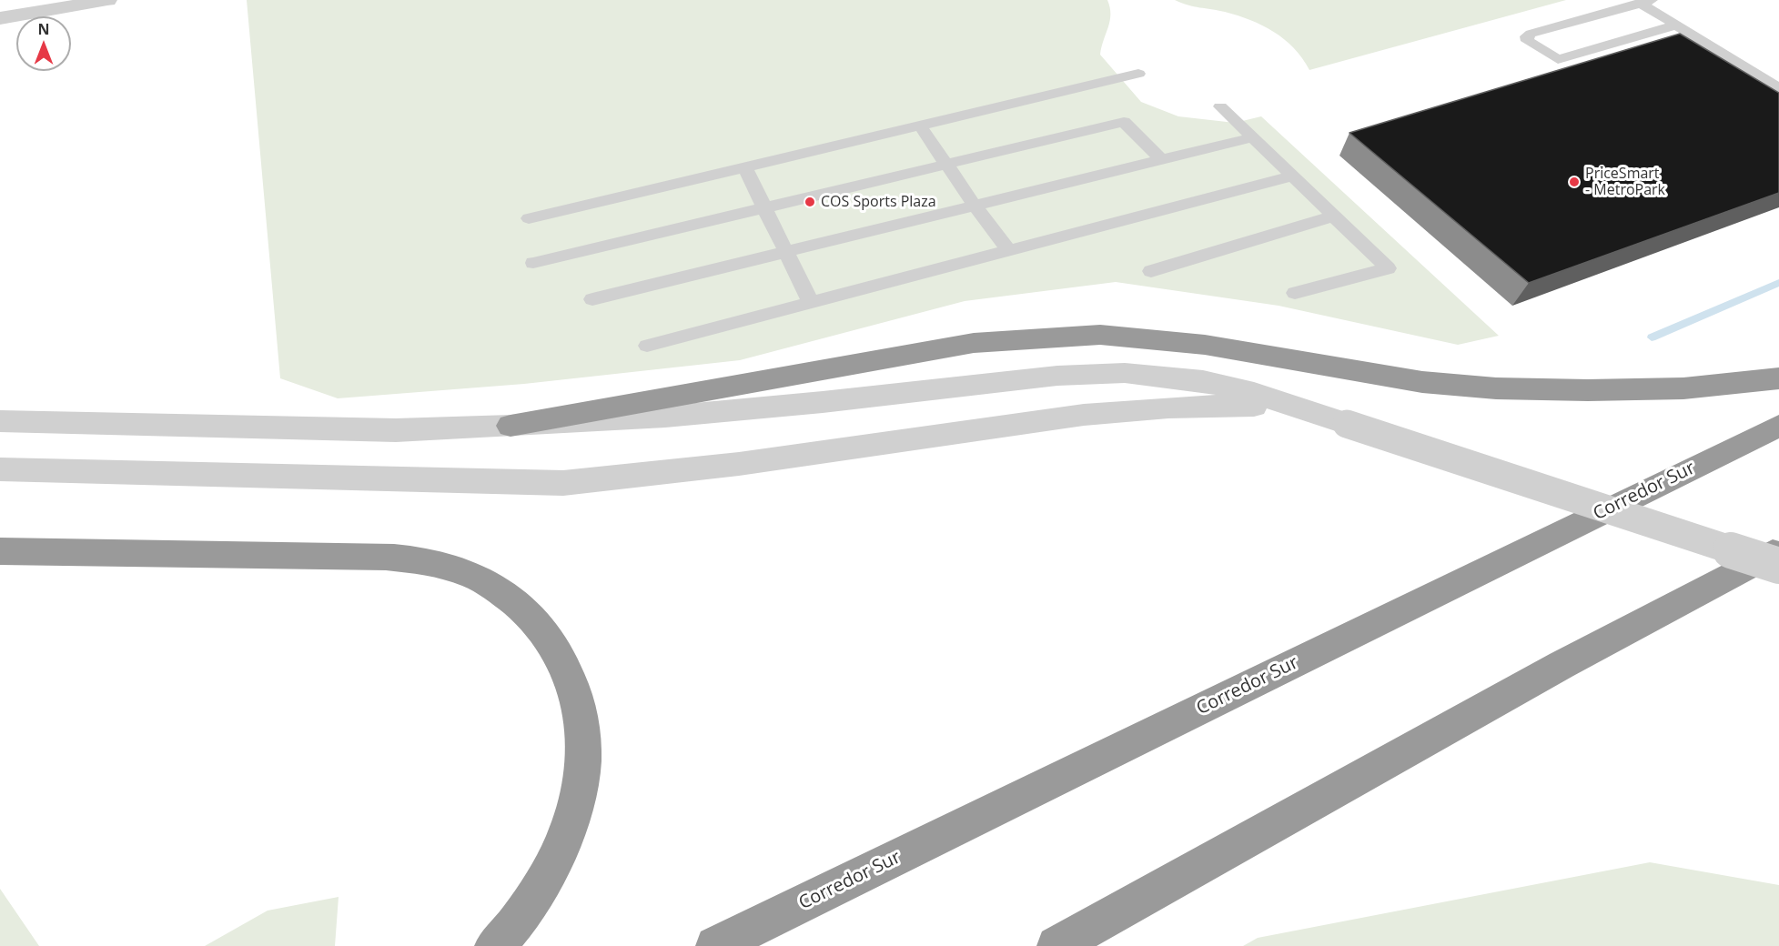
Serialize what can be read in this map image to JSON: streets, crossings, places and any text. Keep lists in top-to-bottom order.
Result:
{
  "streets": {
    "highway": ["Corredor Sur"]
  },
  "places": ["PriceSmart - MetroPark", "COS Sports Plaza"],
  "north": "top"
}
